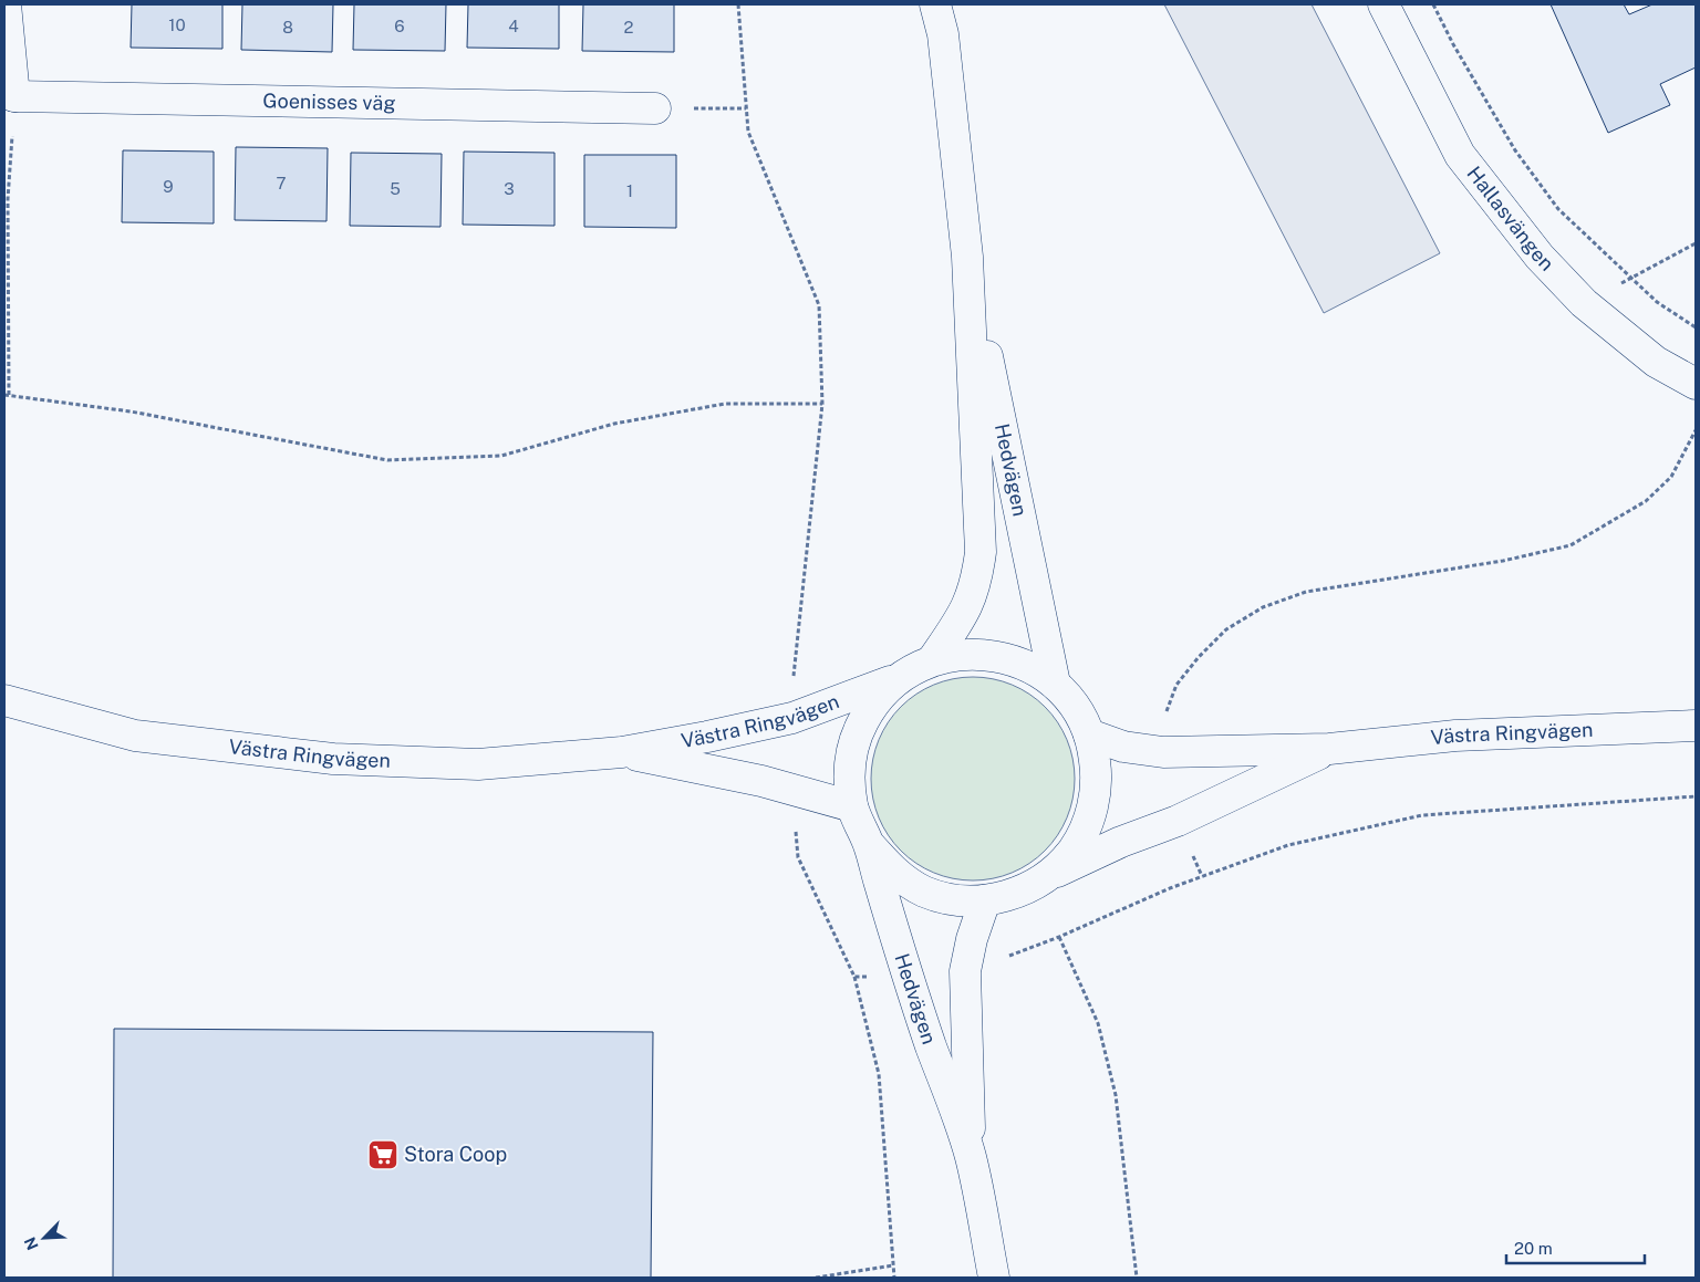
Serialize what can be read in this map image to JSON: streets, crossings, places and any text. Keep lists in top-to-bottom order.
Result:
{
  "streets": {
    "main road": [
      "Goenisses väg",
      "Hallasvängen",
      "Hedvägen",
      "Västra Ringvägen"
    ]
  },
  "crossings": [
    ["Hedvägen", "Västra Ringvägen"]
  ],
  "places": {
    "supermarket": ["Stora Coop"]
  },
  "house_numbers": [
    "10",
    "6",
    "4",
    "8",
    "2",
    "7",
    "9",
    "5",
    "3",
    "1"
  ],
  "scale_bar": "20 m",
  "north": "bottom left"
}
